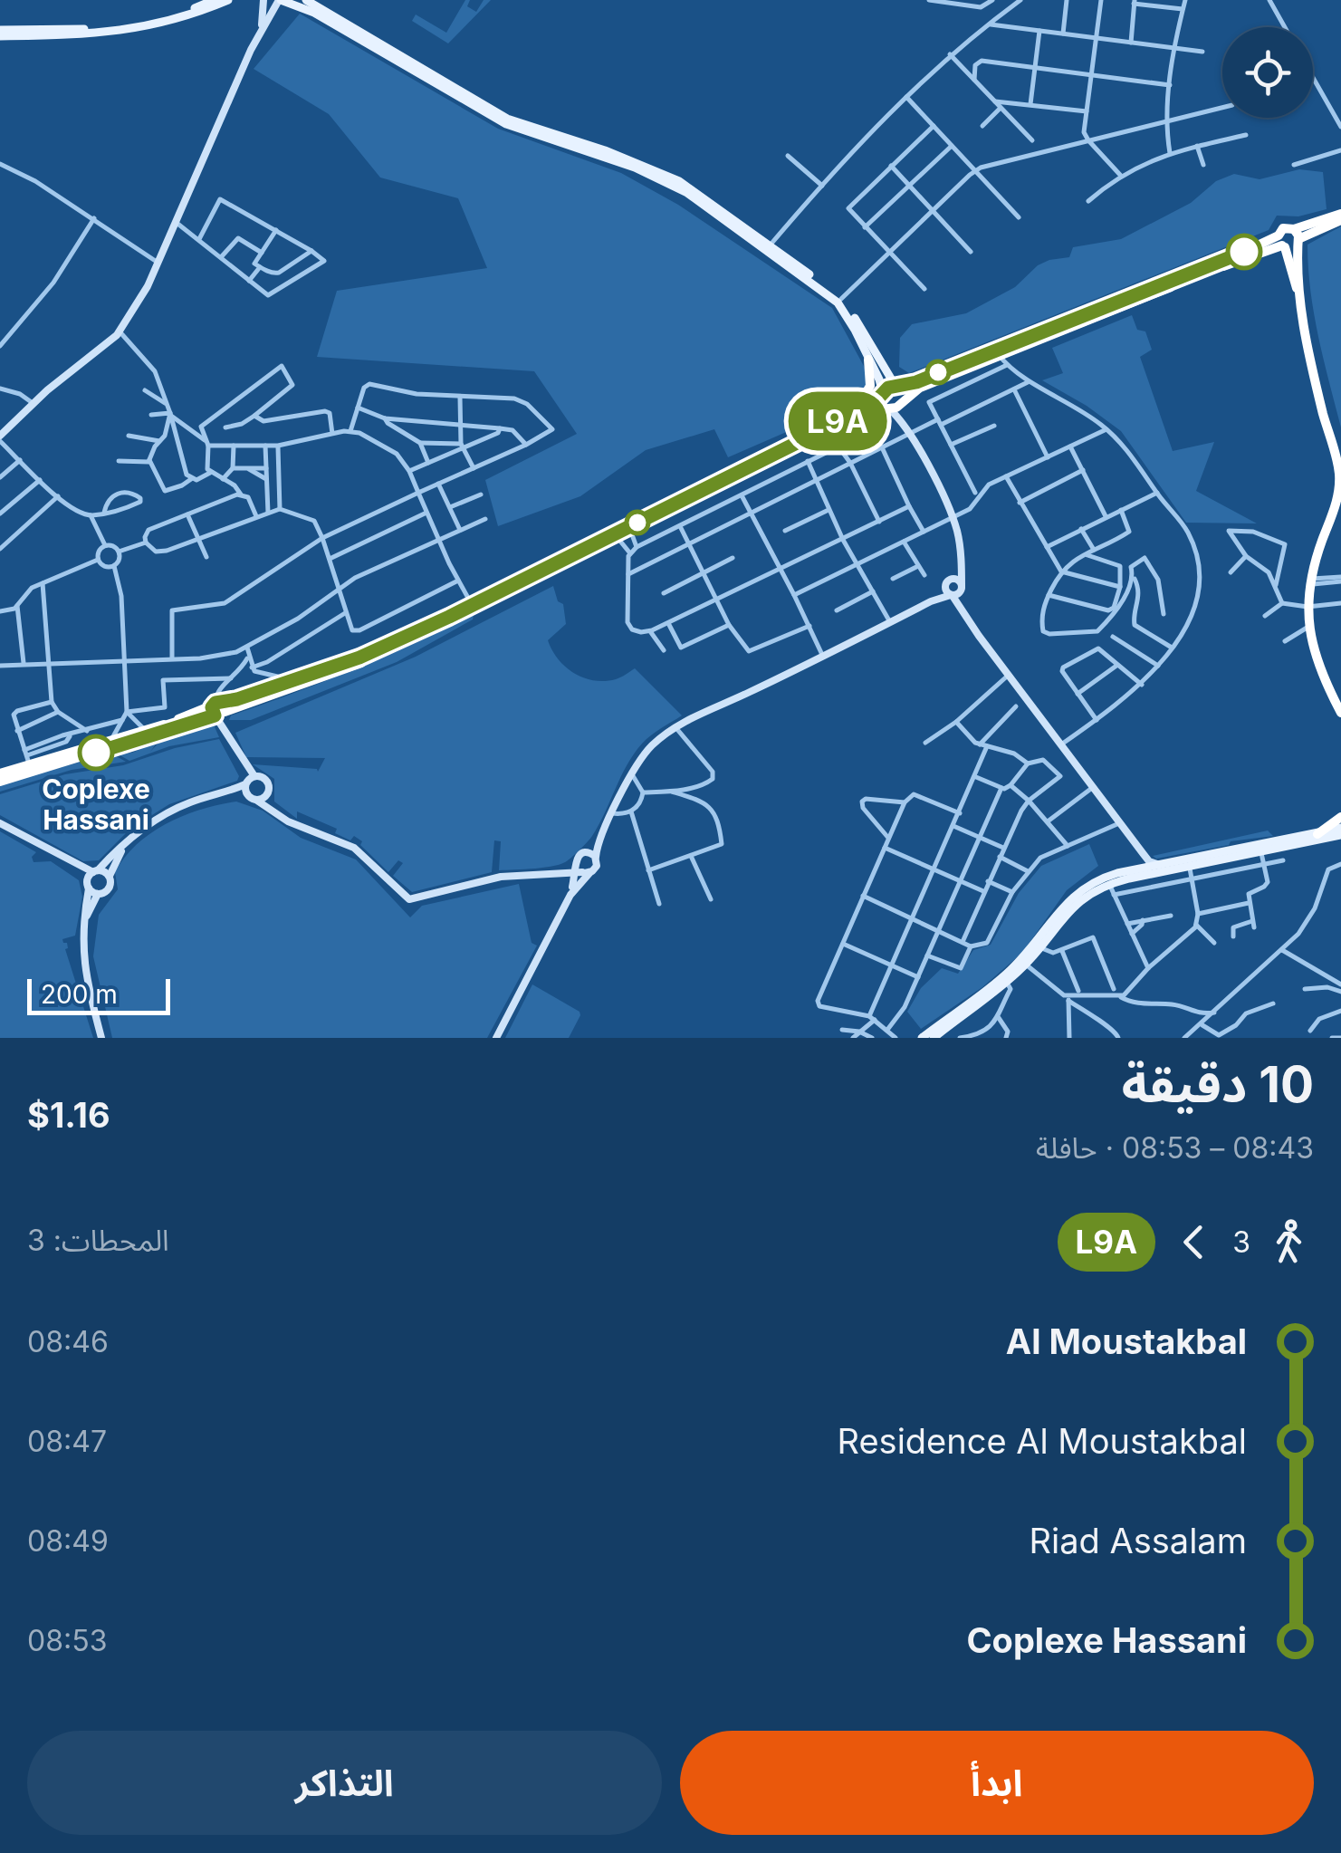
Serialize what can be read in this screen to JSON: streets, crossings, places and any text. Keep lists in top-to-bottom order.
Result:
{
  "places": ["Coplexe Hassani"],
  "lines": ["bus line L9A"],
  "scale_bar": "200 m",
  "page": {
    "on_map": "L9A",
    "scale": "200 m",
    "heading": ["10 دقيقة", "08:43 – 08:53 · حافلة", "$1.16"],
    "legs": ["3", "L9A", "المحطات: 3"],
    "list": [
      {
        "name": "Al Moustakbal",
        "value": "08:46"
      },
      {
        "name": "Residence Al Moustakbal",
        "value": "08:47"
      },
      {
        "name": "Riad Assalam",
        "value": "08:49"
      },
      {
        "name": "Coplexe Hassani",
        "value": "08:53"
      }
    ],
    "buttons": ["ابدأ", "التذاكر"]
  }
}
